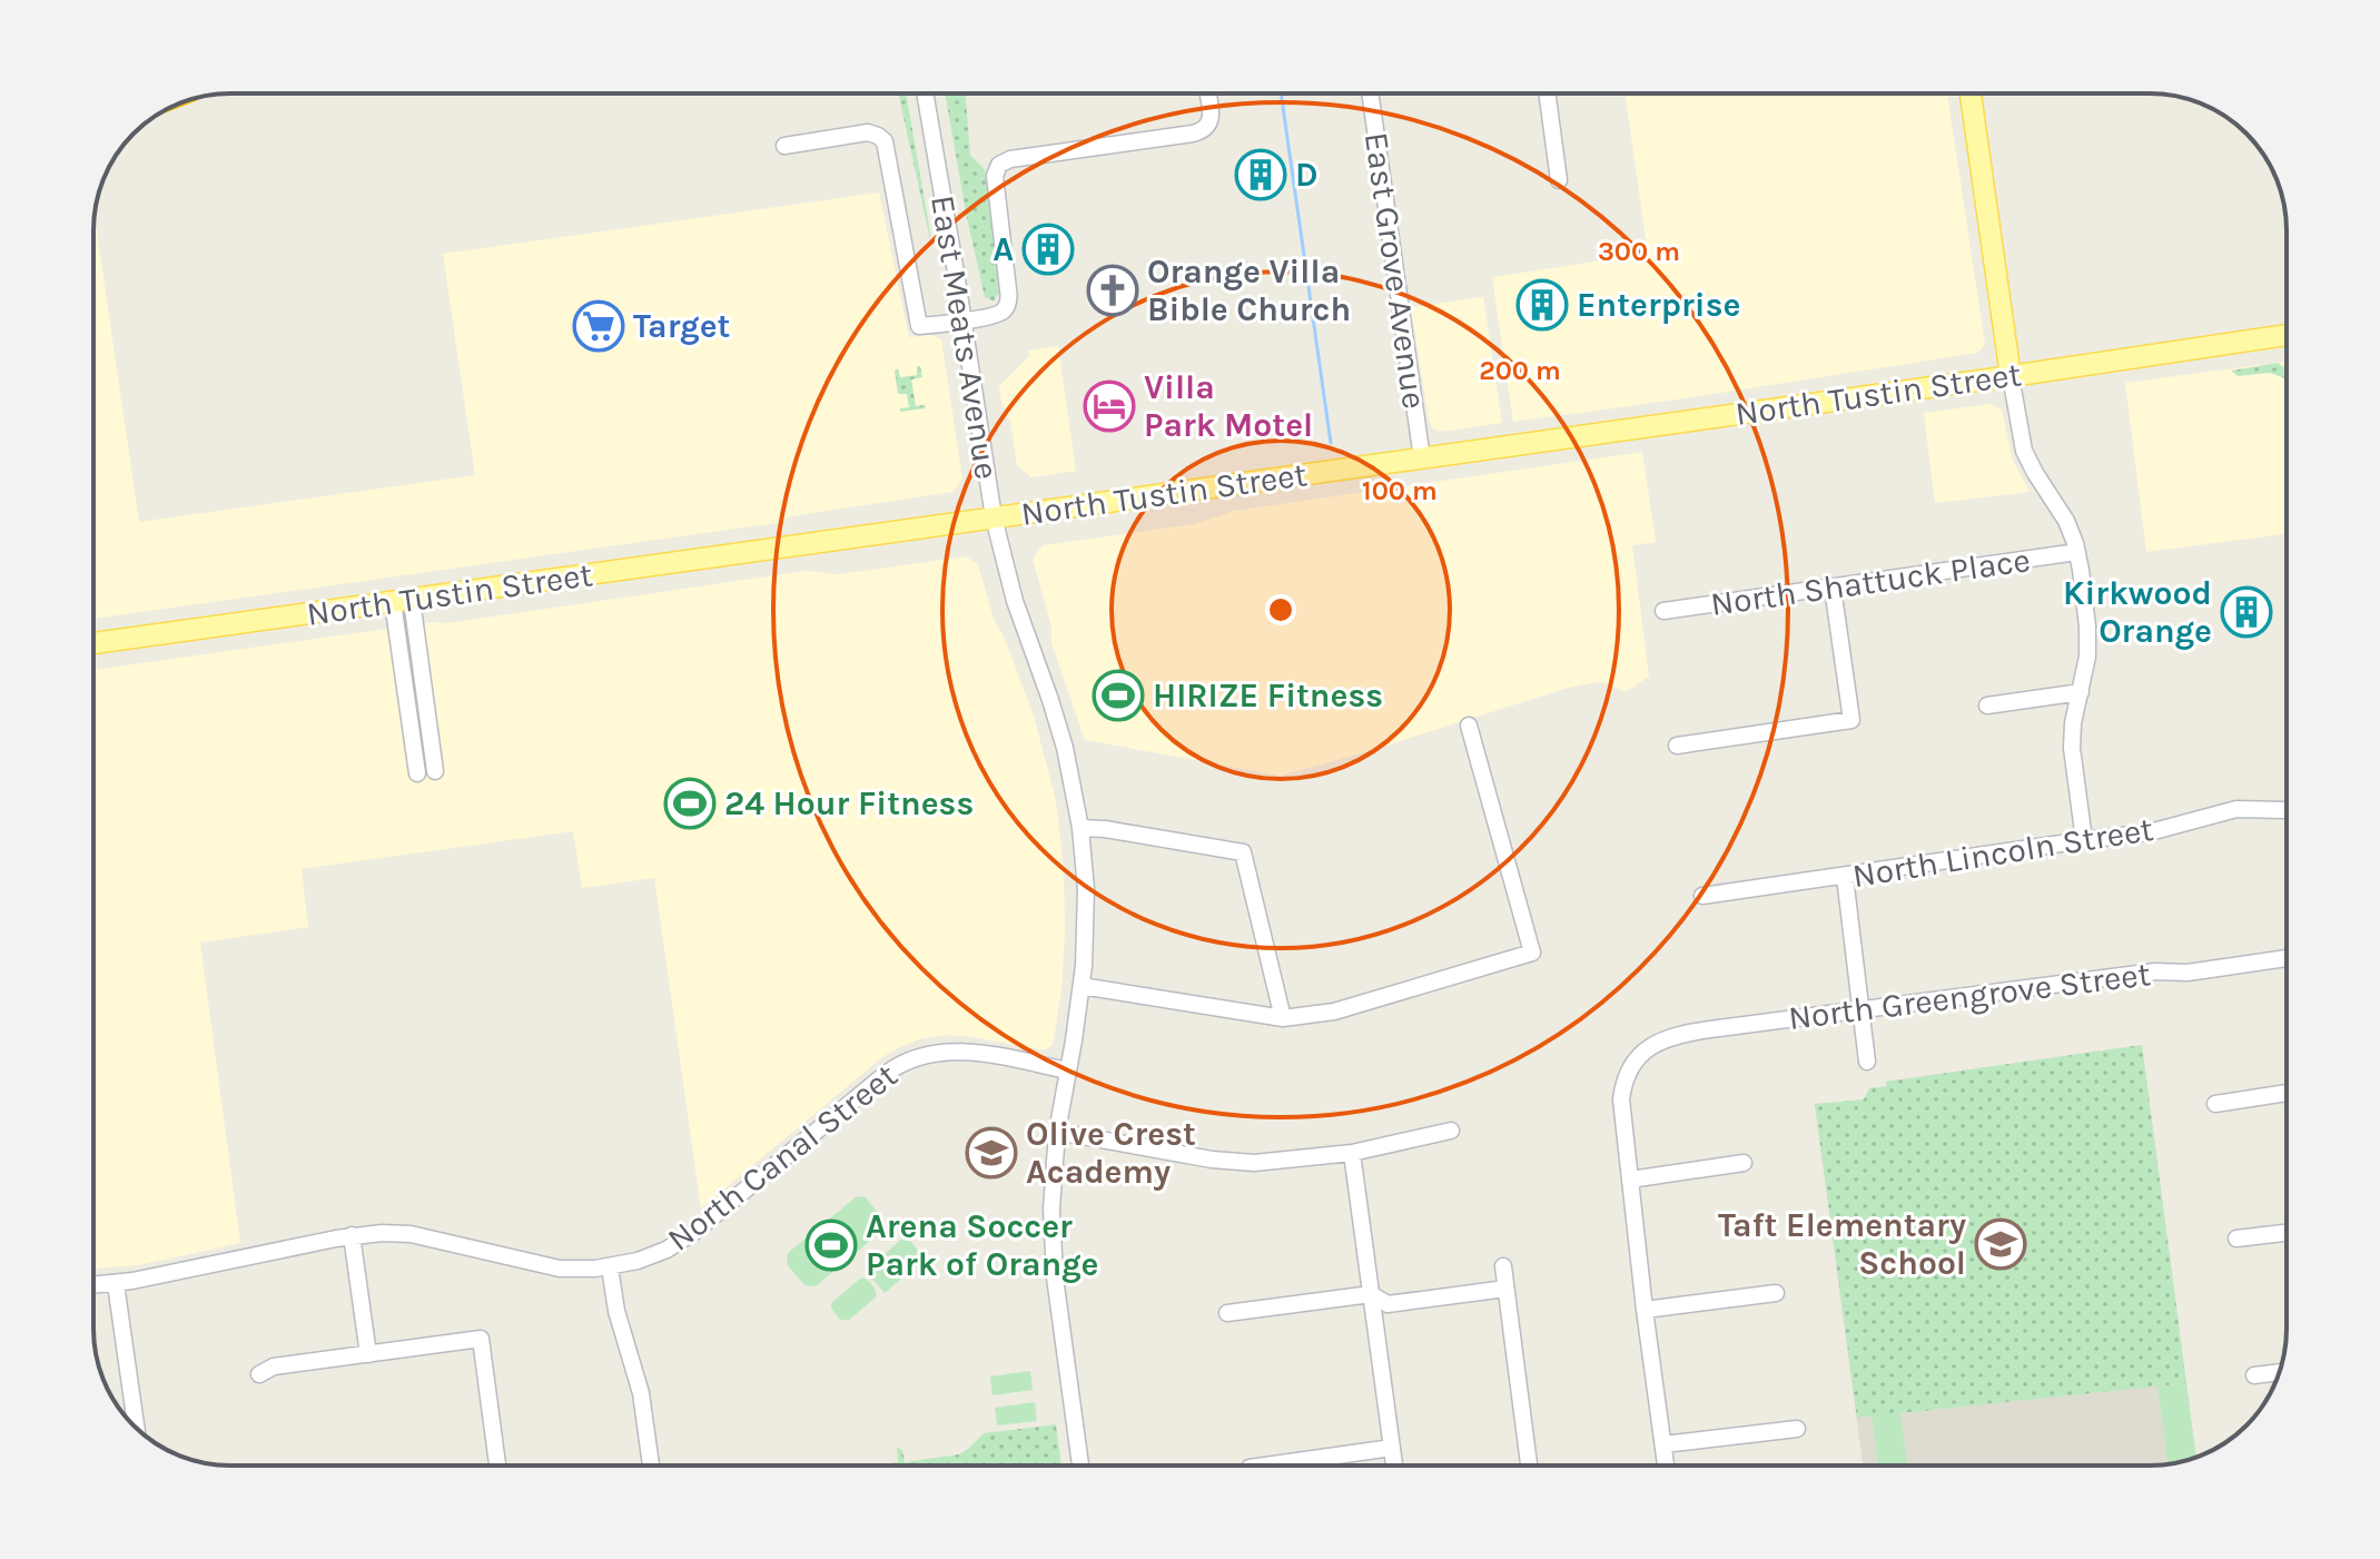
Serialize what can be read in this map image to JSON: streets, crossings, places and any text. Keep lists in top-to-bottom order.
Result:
{
  "streets": {
    "main road": ["North Tustin Street"],
    "street": [
      "East Grove Avenue",
      "East Meats Avenue",
      "North Shattuck Place",
      "North Lincoln Street",
      "North Greengrove Street",
      "North Canal Street"
    ]
  },
  "crossings": [
    ["East Grove Avenue", "North Tustin Street"],
    ["East Meats Avenue", "North Tustin Street"],
    ["East Meats Avenue", "North Canal Street"]
  ],
  "places": {
    "building": [
      "D",
      "A",
      "Enterprise",
      "Kirkwood Orange"
    ],
    "church": ["Orange Villa Bible Church"],
    "supermarket": ["Target"],
    "hotel": ["Villa Park Motel"],
    "sports": ["HIRIZE Fitness", "24 Hour Fitness", "Arena Soccer Park of Orange"],
    "school or university": ["Olive Crest Academy", "Taft Elementary School"]
  },
  "rings": ["300 m", "200 m", "100 m"]
}
